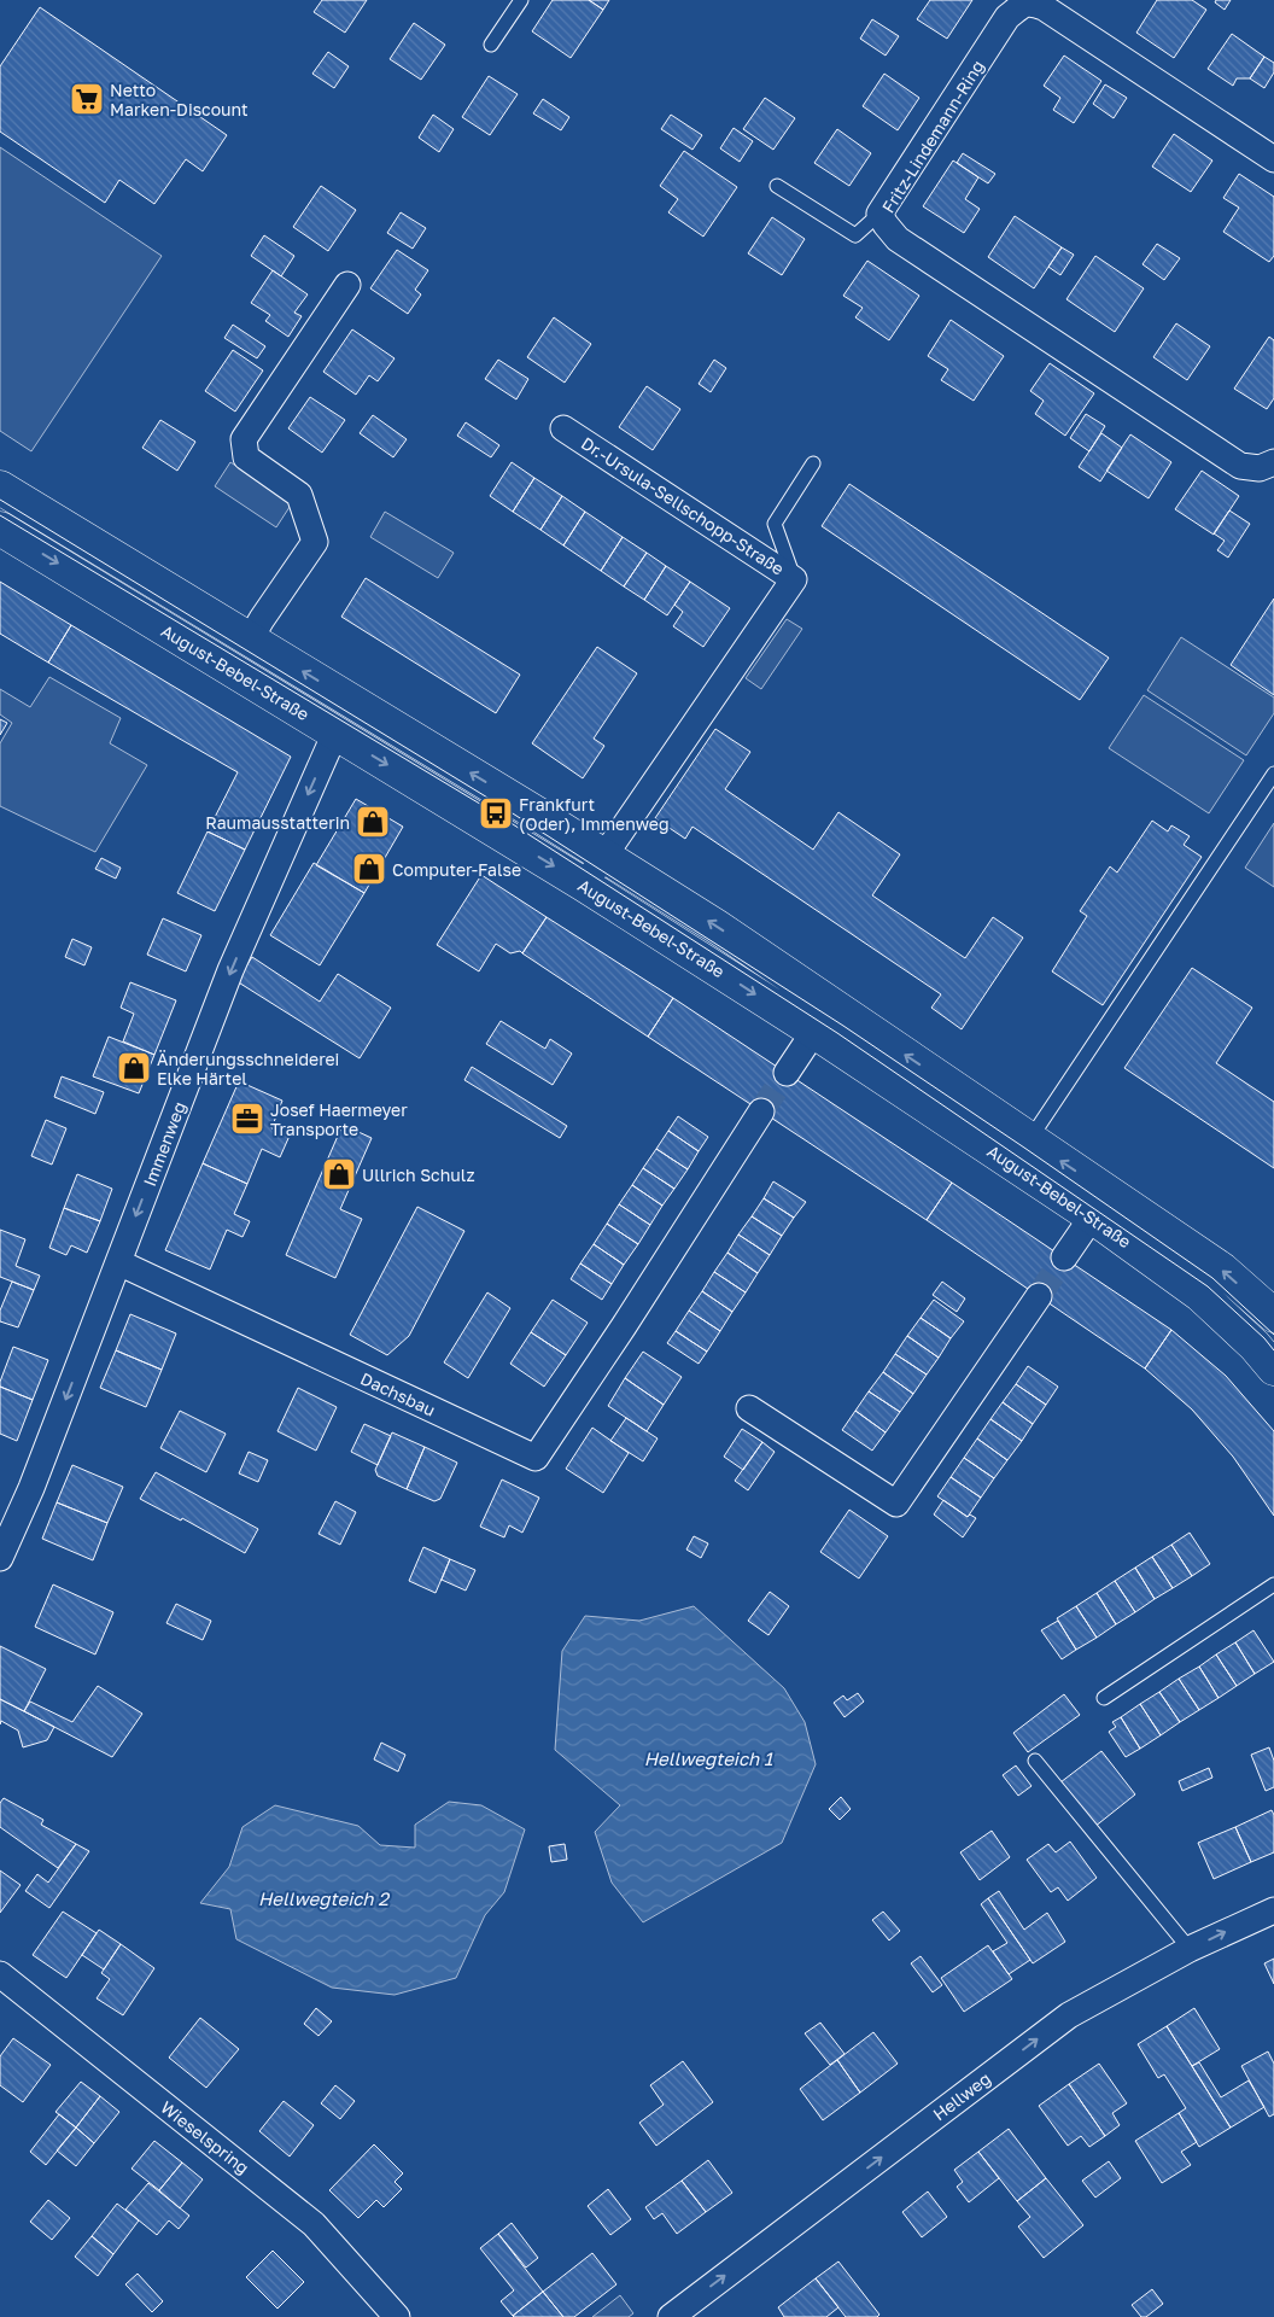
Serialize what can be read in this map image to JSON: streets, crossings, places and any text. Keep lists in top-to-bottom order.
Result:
{
  "streets": {
    "street": [
      "Fritz-Lindemann-Ring",
      "Dr.-Ursula-Sellschopp-Straße",
      "August-Bebel-Straße",
      "Immenweg",
      "Dachsbau",
      "Hellweg",
      "Wieselspring"
    ]
  },
  "crossings": [
    ["Dr.-Ursula-Sellschopp-Straße", "August-Bebel-Straße"],
    ["August-Bebel-Straße", "Immenweg"],
    ["Immenweg", "Dachsbau"]
  ],
  "one_way": ["Immenweg", "Hellweg"],
  "water": ["Hellwegteich 1", "Hellwegteich 2"],
  "places": {
    "supermarket": ["Netto Marken-Discount"],
    "bus stop": ["Frankfurt (Oder), Immenweg"],
    "shop": [
      "Raumausstatterin",
      "Computer-False",
      "Änderungsschneiderei Elke Härtel",
      "Ullrich Schulz"
    ],
    "office": ["Josef Haermeyer Transporte"]
  }
}
